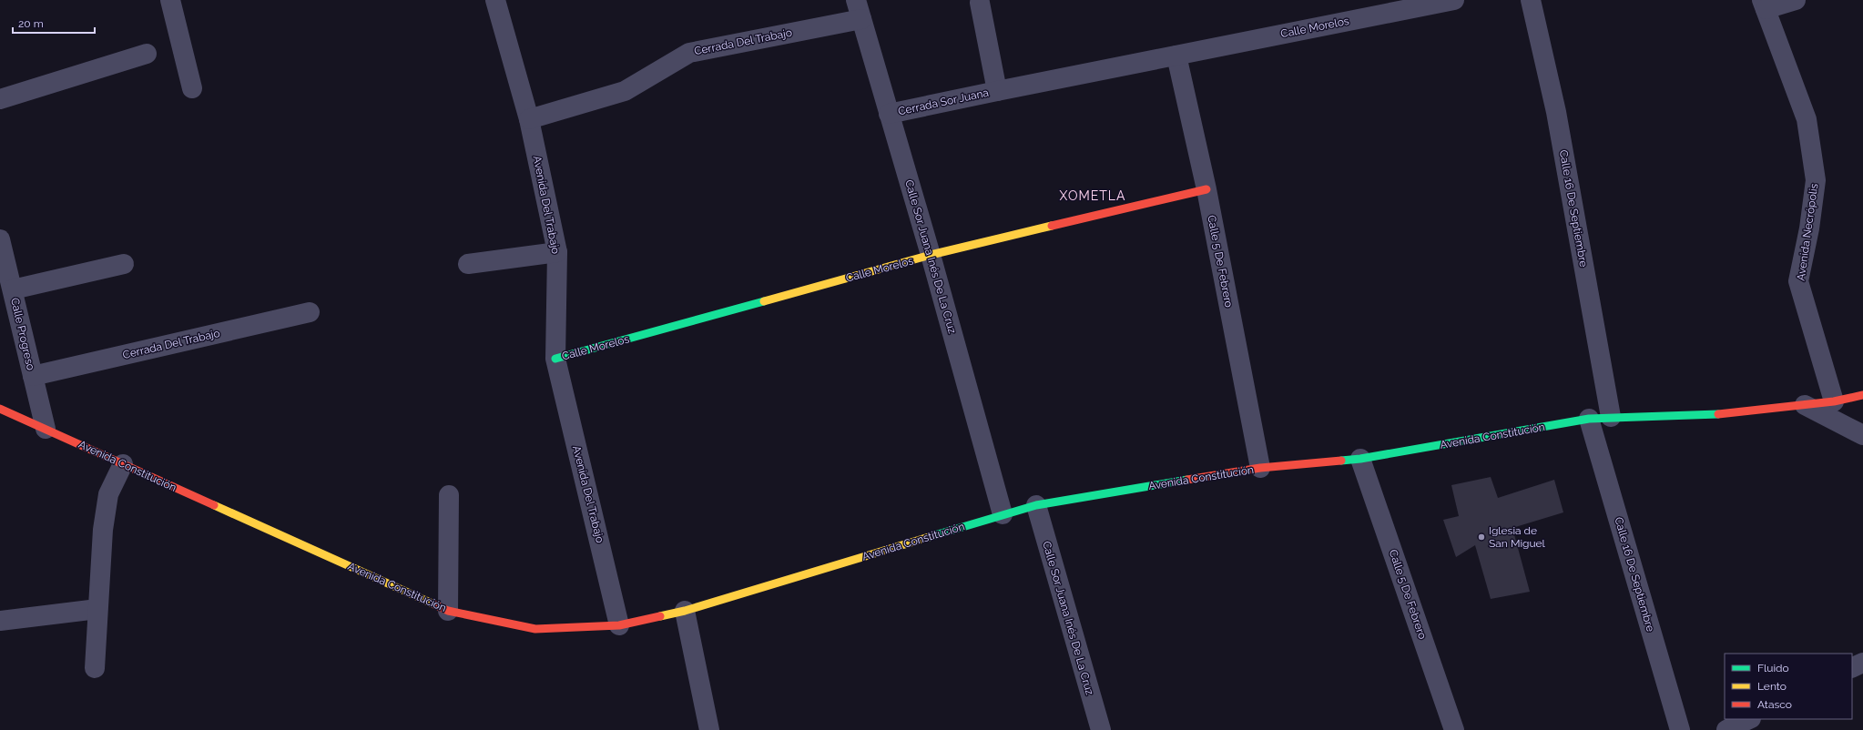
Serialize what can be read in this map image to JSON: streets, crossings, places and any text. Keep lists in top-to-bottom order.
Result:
{
  "streets": {
    "street": [
      "Calle Morelos",
      "Cerrada Del Trabajo",
      "Cerrada Sor Juana",
      "Avenida Del Trabajo",
      "Calle 16 De Septiembre",
      "Avenida Necrópolis",
      "Calle Sor Juana Inés De La Cruz",
      "Calle 5 De Febrero",
      "Calle Progreso",
      "Avenida Constitución"
    ]
  },
  "crossings": [
    ["Calle Morelos", "Cerrada Sor Juana"],
    ["Calle Morelos", "Avenida Del Trabajo"],
    ["Calle Morelos", "Calle Sor Juana Inés De La Cruz"],
    ["Calle Morelos", "Calle 5 De Febrero"],
    ["Cerrada Del Trabajo", "Avenida Del Trabajo"],
    ["Cerrada Del Trabajo", "Calle Sor Juana Inés De La Cruz"],
    ["Cerrada Del Trabajo", "Calle Progreso"],
    ["Cerrada Sor Juana", "Calle Sor Juana Inés De La Cruz"],
    ["Avenida Del Trabajo", "Avenida Constitución"],
    ["Calle 16 De Septiembre", "Avenida Constitución"],
    ["Avenida Necrópolis", "Avenida Constitución"],
    ["Calle Sor Juana Inés De La Cruz", "Avenida Constitución"],
    ["Calle 5 De Febrero", "Avenida Constitución"],
    ["Calle Progreso", "Avenida Constitución"]
  ],
  "districts": ["XOMETLA"],
  "places": ["Iglesia de San Miguel"],
  "legend": ["Fluido", "Lento", "Atasco"],
  "scale_bar": "20 m"
}
